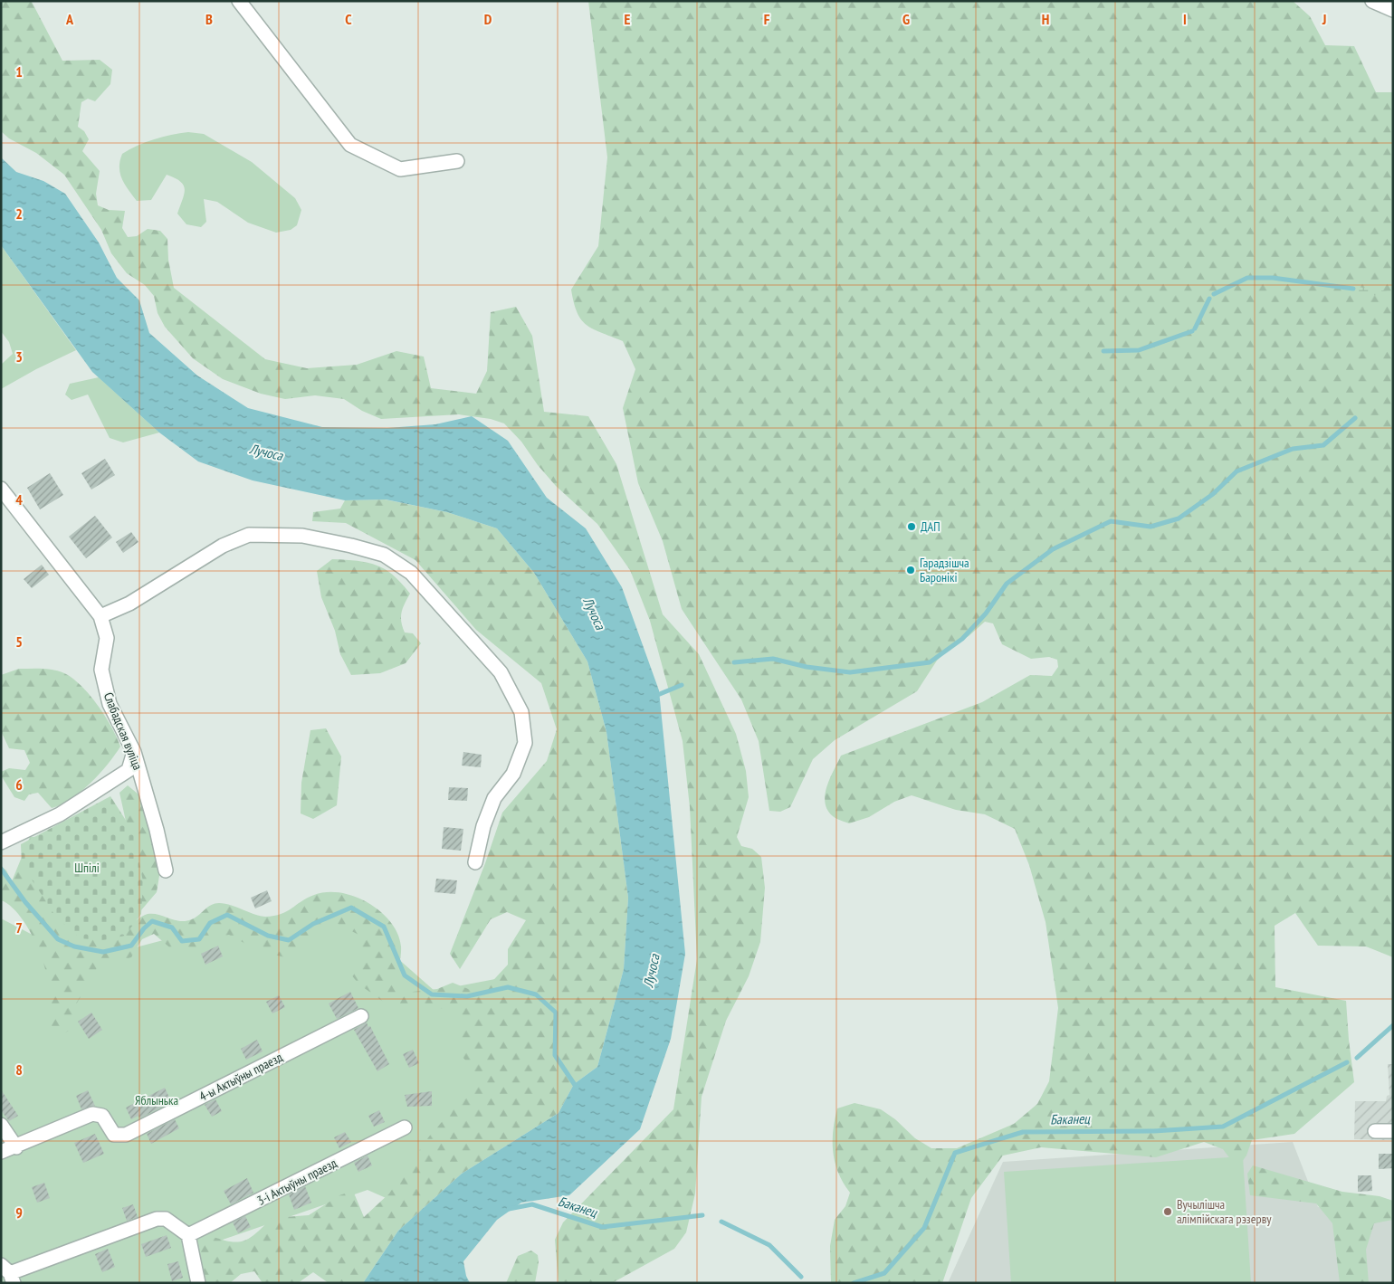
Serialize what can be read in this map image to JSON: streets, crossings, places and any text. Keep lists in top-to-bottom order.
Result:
{
  "streets": {
    "street": ["Слабадская вуліца", "4-ы Актыўны праезд", "3-і Актыўны праезд"]
  },
  "water": ["Лучоса", "Баканец"],
  "parks": ["Шпілі", "Яблынька"],
  "places": ["ДАП", "Гарадзішча Баронікі", "Вучылішча алімпійскага рэзерву"],
  "grid": {
    "columns": [
      "A",
      "B",
      "C",
      "D",
      "E",
      "F",
      "G",
      "H",
      "I",
      "J"
    ],
    "rows": [
      "1",
      "2",
      "3",
      "4",
      "5",
      "6",
      "7",
      "8",
      "9"
    ]
  }
}
